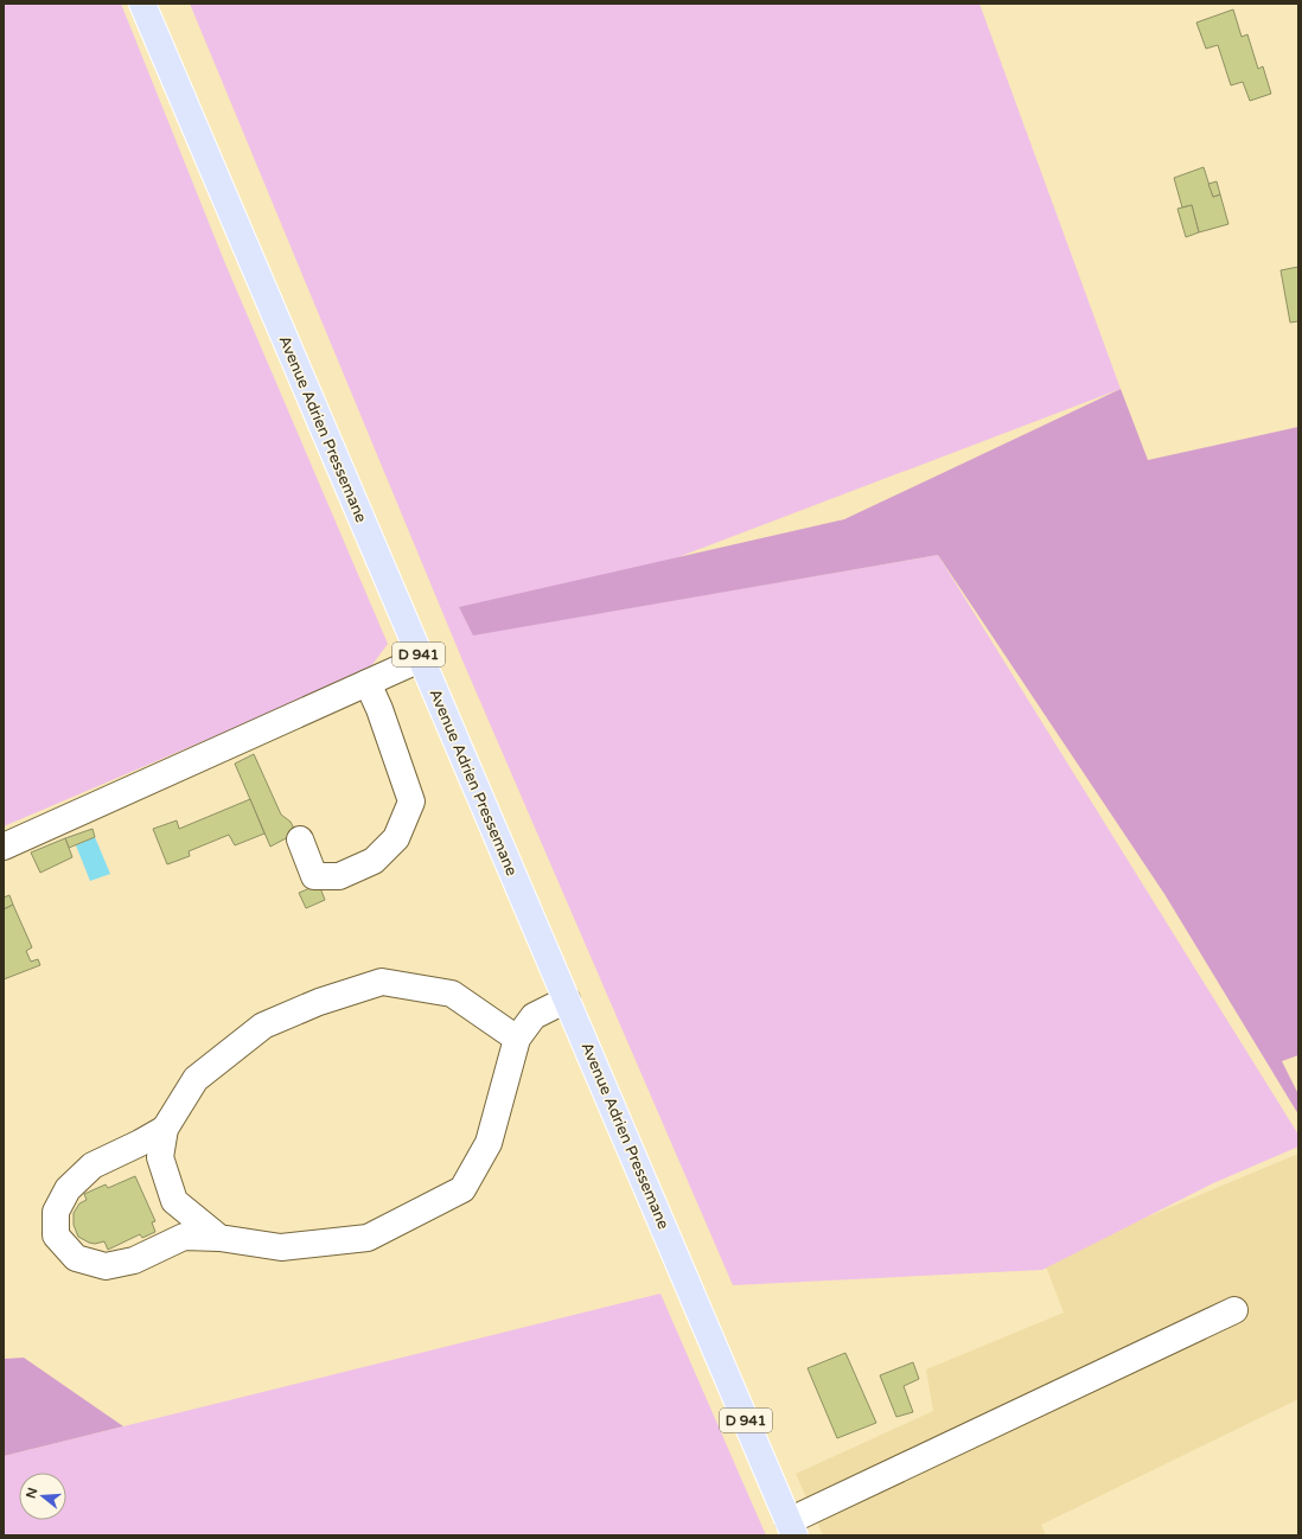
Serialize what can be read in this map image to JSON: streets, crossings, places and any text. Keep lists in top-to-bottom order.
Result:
{
  "streets": {
    "main road": ["Avenue Adrien Pressemane", "D 941"]
  },
  "north": "left"
}
